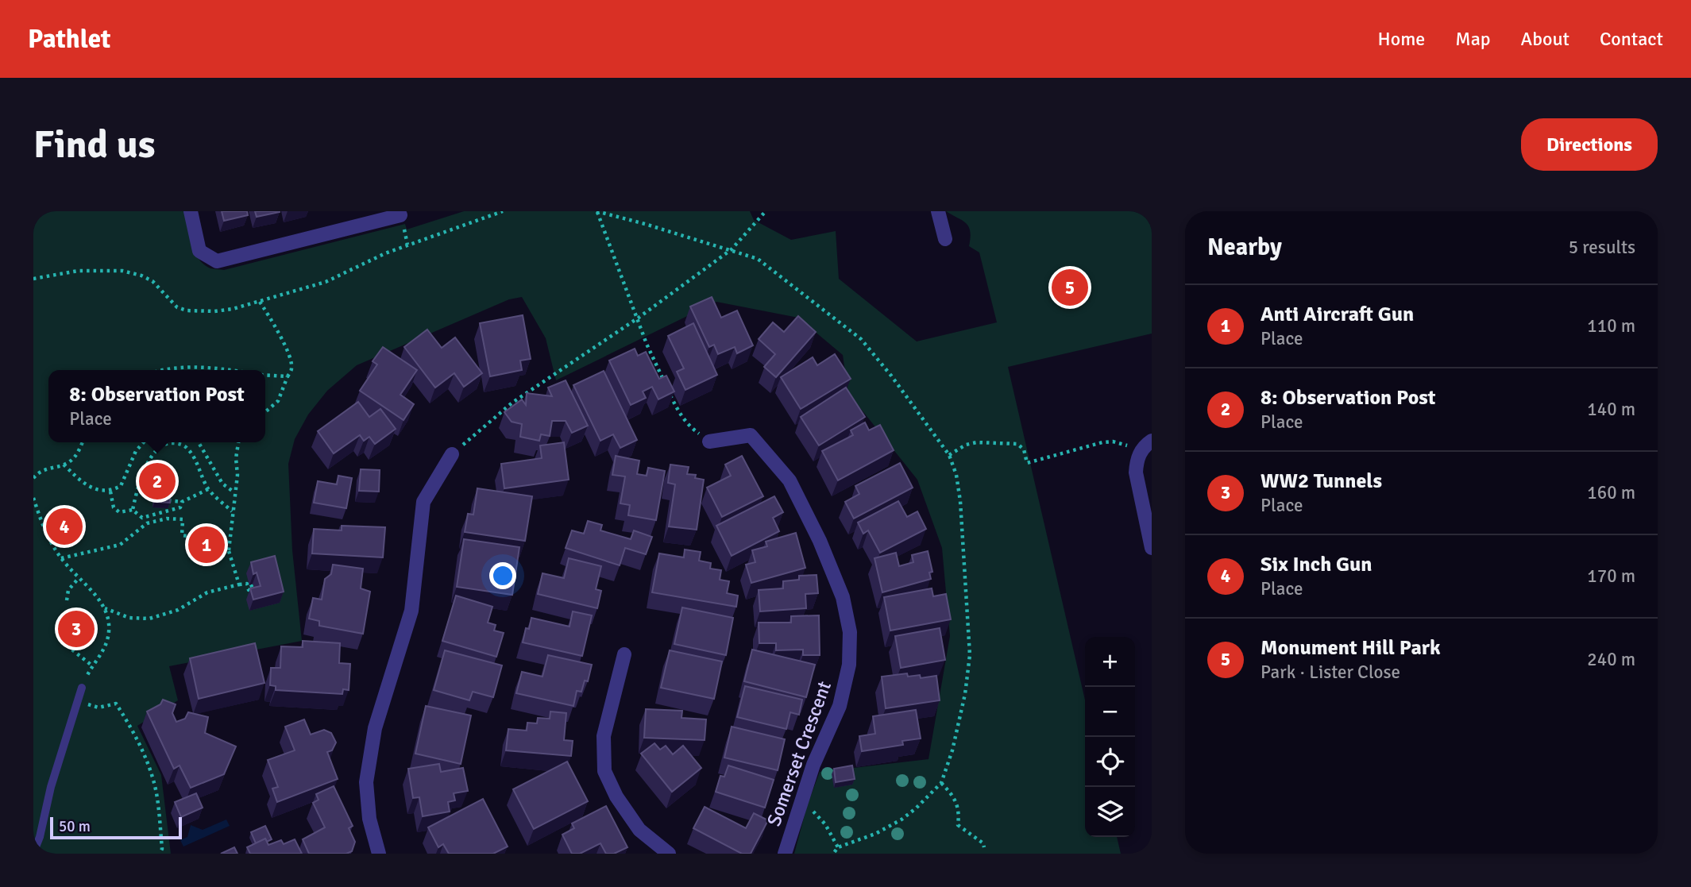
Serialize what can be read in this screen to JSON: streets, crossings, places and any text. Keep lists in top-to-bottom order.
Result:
{
  "streets": {
    "street": ["Somerset Crescent"]
  },
  "scale_bar": "50 m",
  "page": {
    "header": "Pathlet",
    "nav": [
      "Home",
      "Map",
      "About",
      "Contact"
    ],
    "buttons": "Directions",
    "title": "Find us",
    "heading": ["Nearby", "5 results"],
    "pins": [
      "5",
      "2",
      "4",
      "1",
      "3"
    ],
    "list": [
      {
        "mark": "1",
        "name": "Anti Aircraft Gun",
        "note": "Place",
        "value": "110 m"
      },
      {
        "mark": "2",
        "name": "8: Observation Post",
        "note": "Place",
        "value": "140 m"
      },
      {
        "mark": "3",
        "name": "WW2 Tunnels",
        "note": "Place",
        "value": "160 m"
      },
      {
        "mark": "4",
        "name": "Six Inch Gun",
        "note": "Place",
        "value": "170 m"
      },
      {
        "mark": "5",
        "name": "Monument Hill Park",
        "note": "Park · Lister Close",
        "value": "240 m"
      }
    ],
    "popup": ["8: Observation Post", "Place"],
    "map_buttons": ["+", "−"],
    "scale": "50 m"
  }
}
